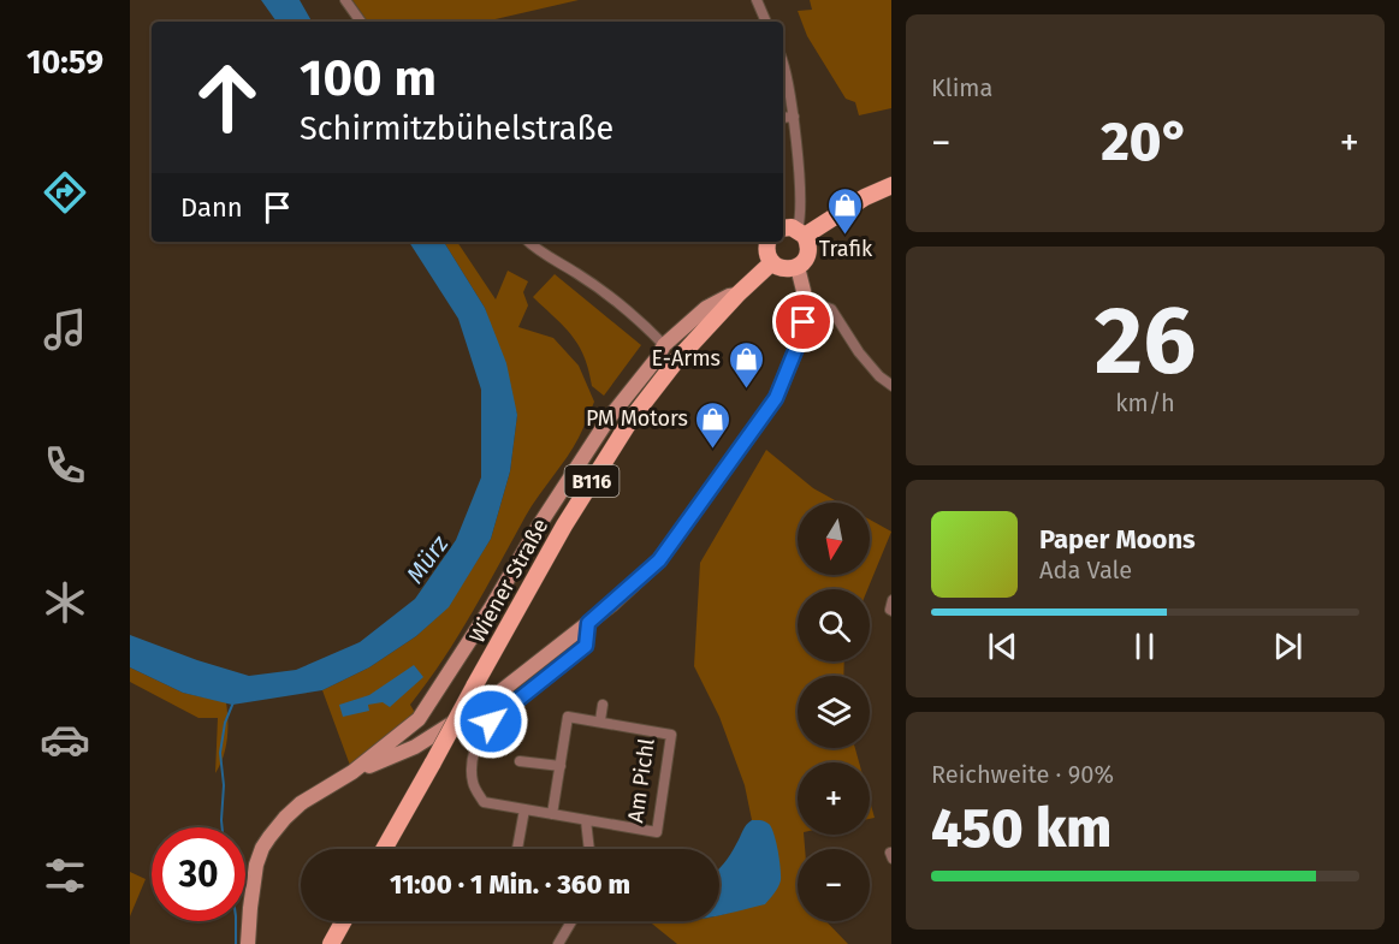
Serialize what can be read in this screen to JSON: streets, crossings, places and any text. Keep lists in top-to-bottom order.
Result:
{
  "streets": {
    "main road": ["B116", "Wiener Straße"],
    "street": ["Am Pichl"]
  },
  "water": ["Mürz"],
  "places": {
    "shop": ["Trafik", "E-Arms", "PM Motors"]
  },
  "north": "bottom",
  "page": {
    "tabs": "10:59",
    "tile": [
      "Klima",
      ["26", "km/h"],
      ["Reichweite · 90%", "450 km"]
    ],
    "turn": ["100 m", "Schirmitzbühelstraße"],
    "heat": ["−", "20°", "+"],
    "then": "Dann",
    "map_buttons": ["+", "−"],
    "song": ["Paper Moons", "Ada Vale"],
    "limit": "30",
    "trip": "11:00 · 1 Min. · 360 m"
  }
}
